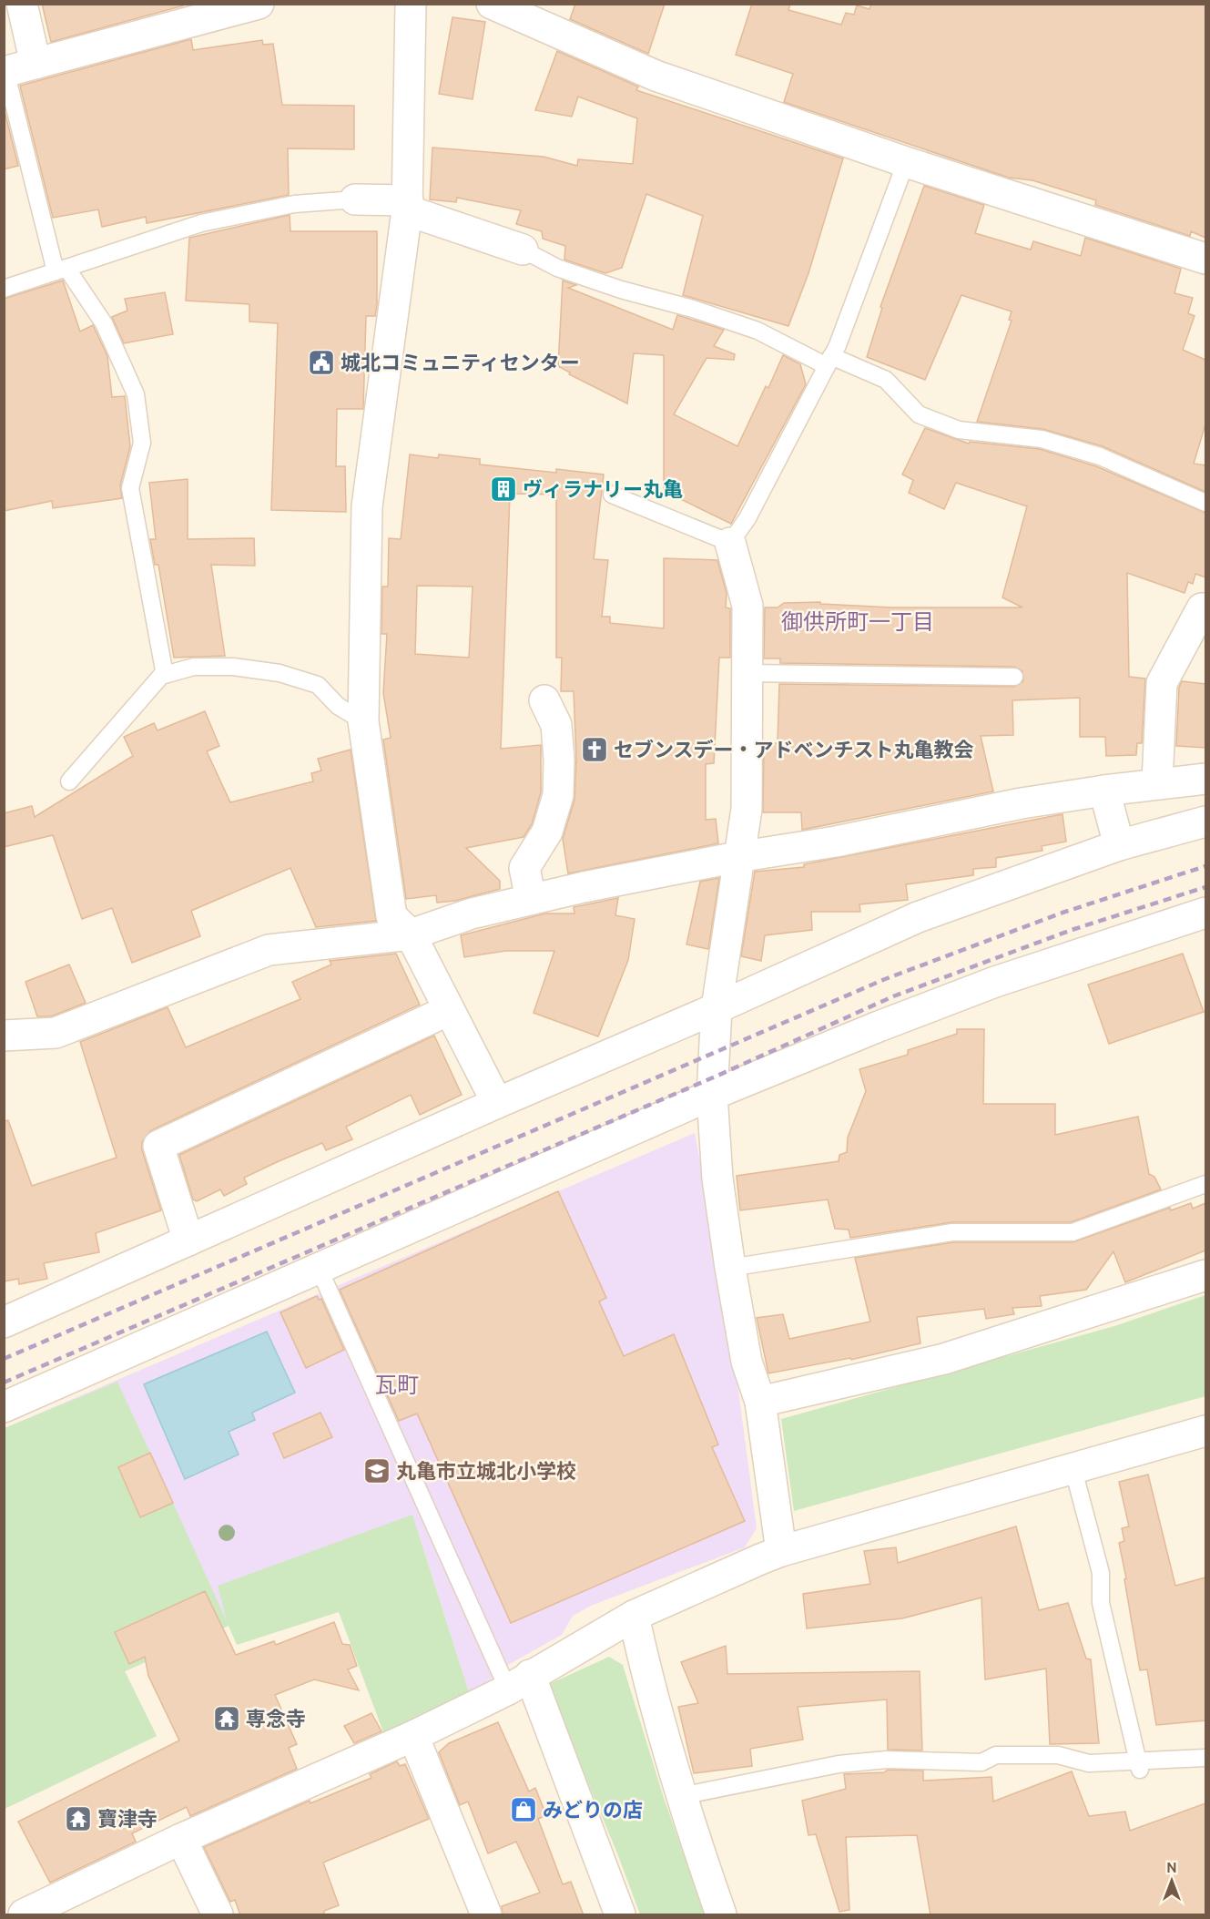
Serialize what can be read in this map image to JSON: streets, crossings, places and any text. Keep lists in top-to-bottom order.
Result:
{
  "districts": ["御供所町一丁目", "瓦町"],
  "places": {
    "public building": ["城北コミュニティセンター"],
    "building": ["ヴィラナリー丸亀"],
    "church": ["セブンスデー・アドベンチスト丸亀教会"],
    "school or university": ["丸亀市立城北小学校"],
    "temple": ["専念寺", "寶津寺"],
    "shop": ["みどりの店"]
  },
  "north": "top"
}
